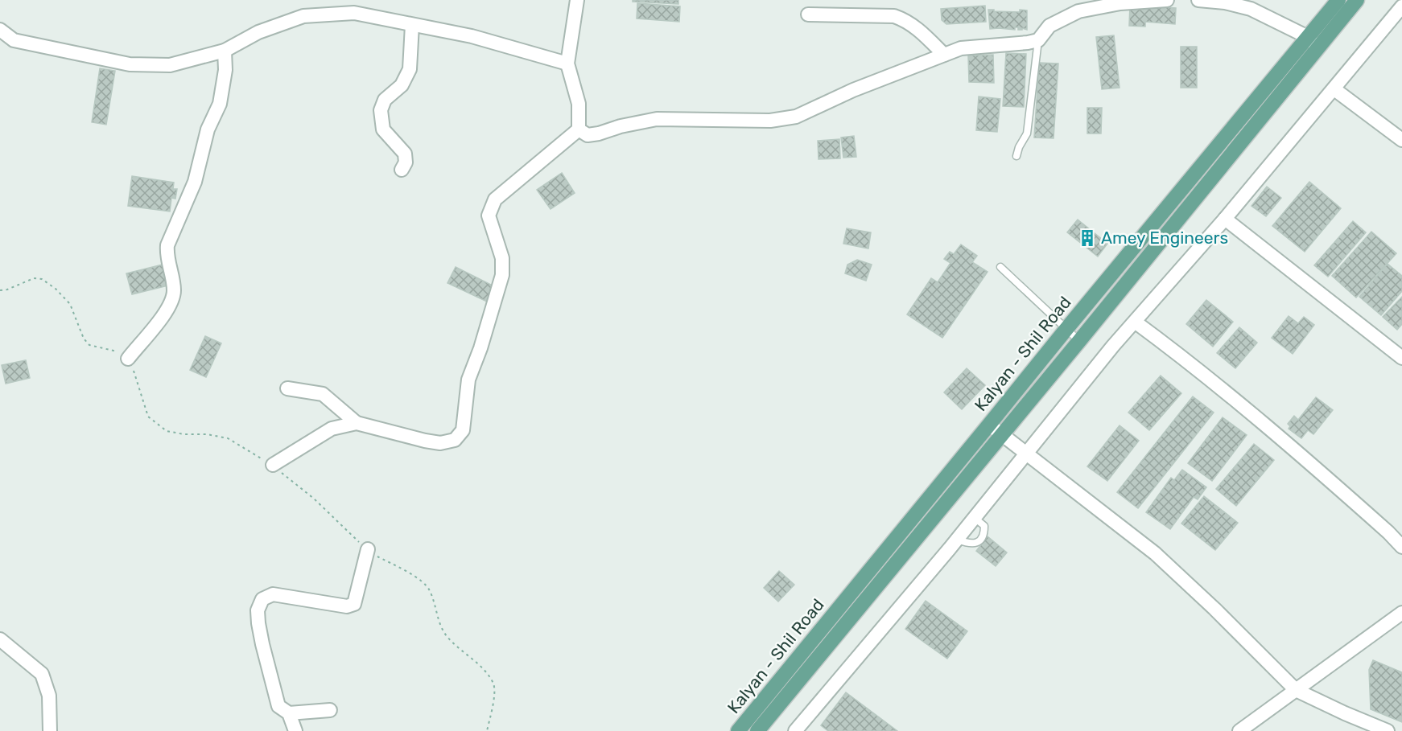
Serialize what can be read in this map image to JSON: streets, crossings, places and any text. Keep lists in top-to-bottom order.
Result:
{
  "streets": {
    "main road": ["Kalyan - Shil Road"]
  },
  "places": {
    "building": ["Amey Engineers"]
  }
}
